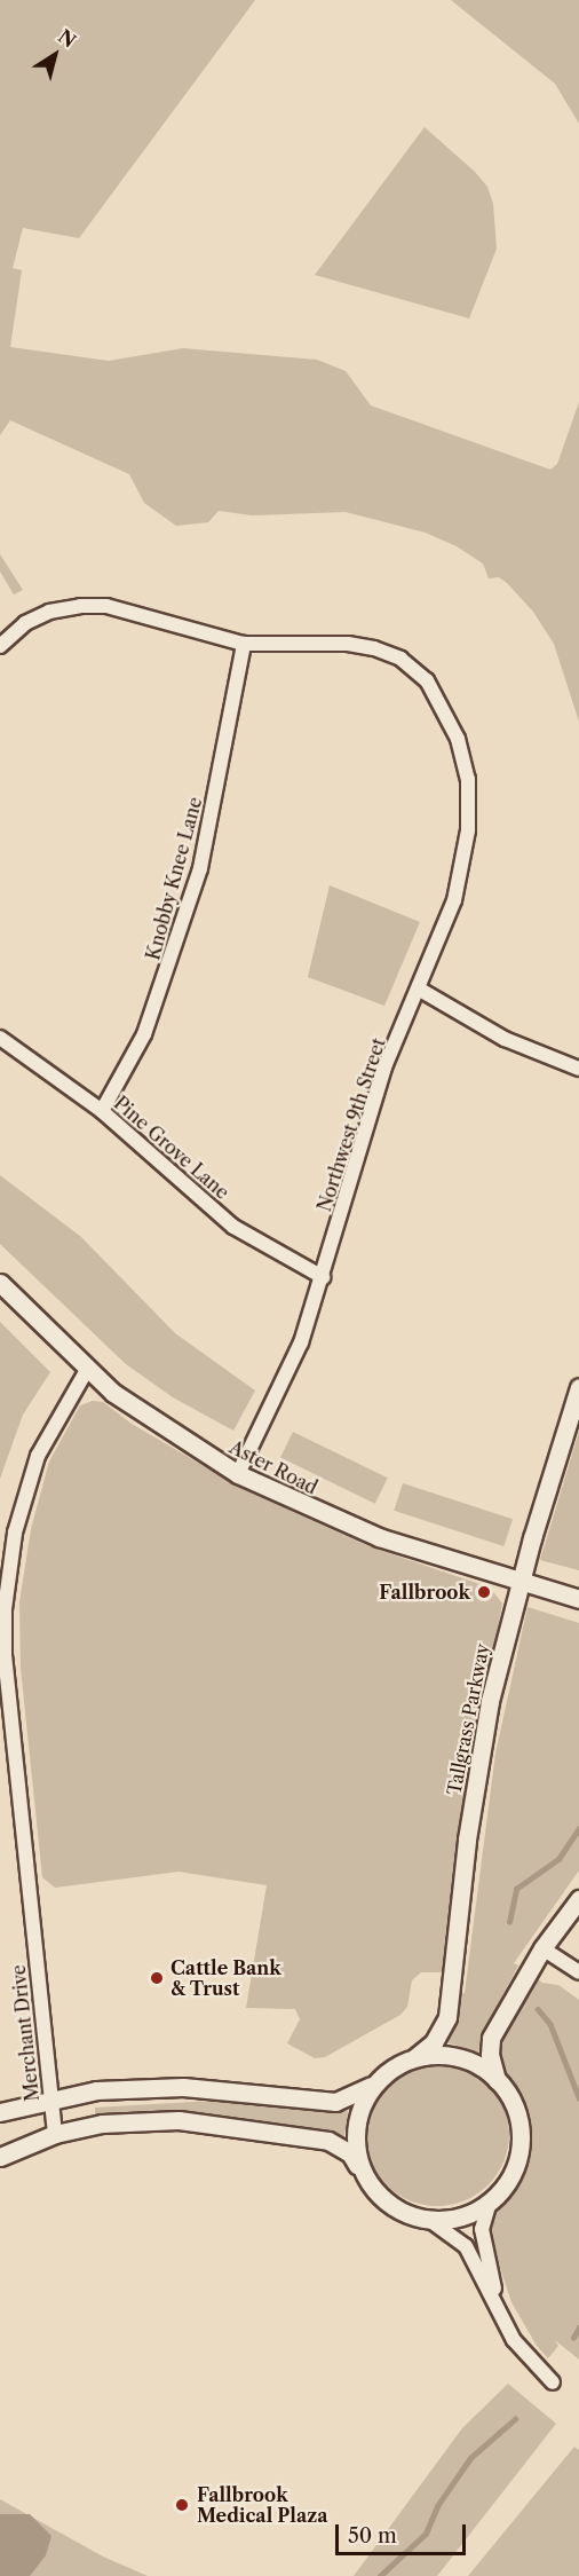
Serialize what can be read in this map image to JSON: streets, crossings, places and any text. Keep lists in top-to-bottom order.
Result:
{
  "streets": {
    "street": [
      "Knobby Knee Lane",
      "Northwest 9th Street",
      "Pine Grove Lane",
      "Aster Road",
      "Tallgrass Parkway",
      "Merchant Drive"
    ]
  },
  "crossings": [
    ["Knobby Knee Lane", "Northwest 9th Street"],
    ["Knobby Knee Lane", "Pine Grove Lane"],
    ["Northwest 9th Street", "Pine Grove Lane"],
    ["Northwest 9th Street", "Aster Road"],
    ["Aster Road", "Tallgrass Parkway"],
    ["Aster Road", "Merchant Drive"]
  ],
  "places": ["Fallbrook", "Cattle Bank & Trust", "Fallbrook Medical Plaza"],
  "scale_bar": "50 m",
  "north": "top right"
}
